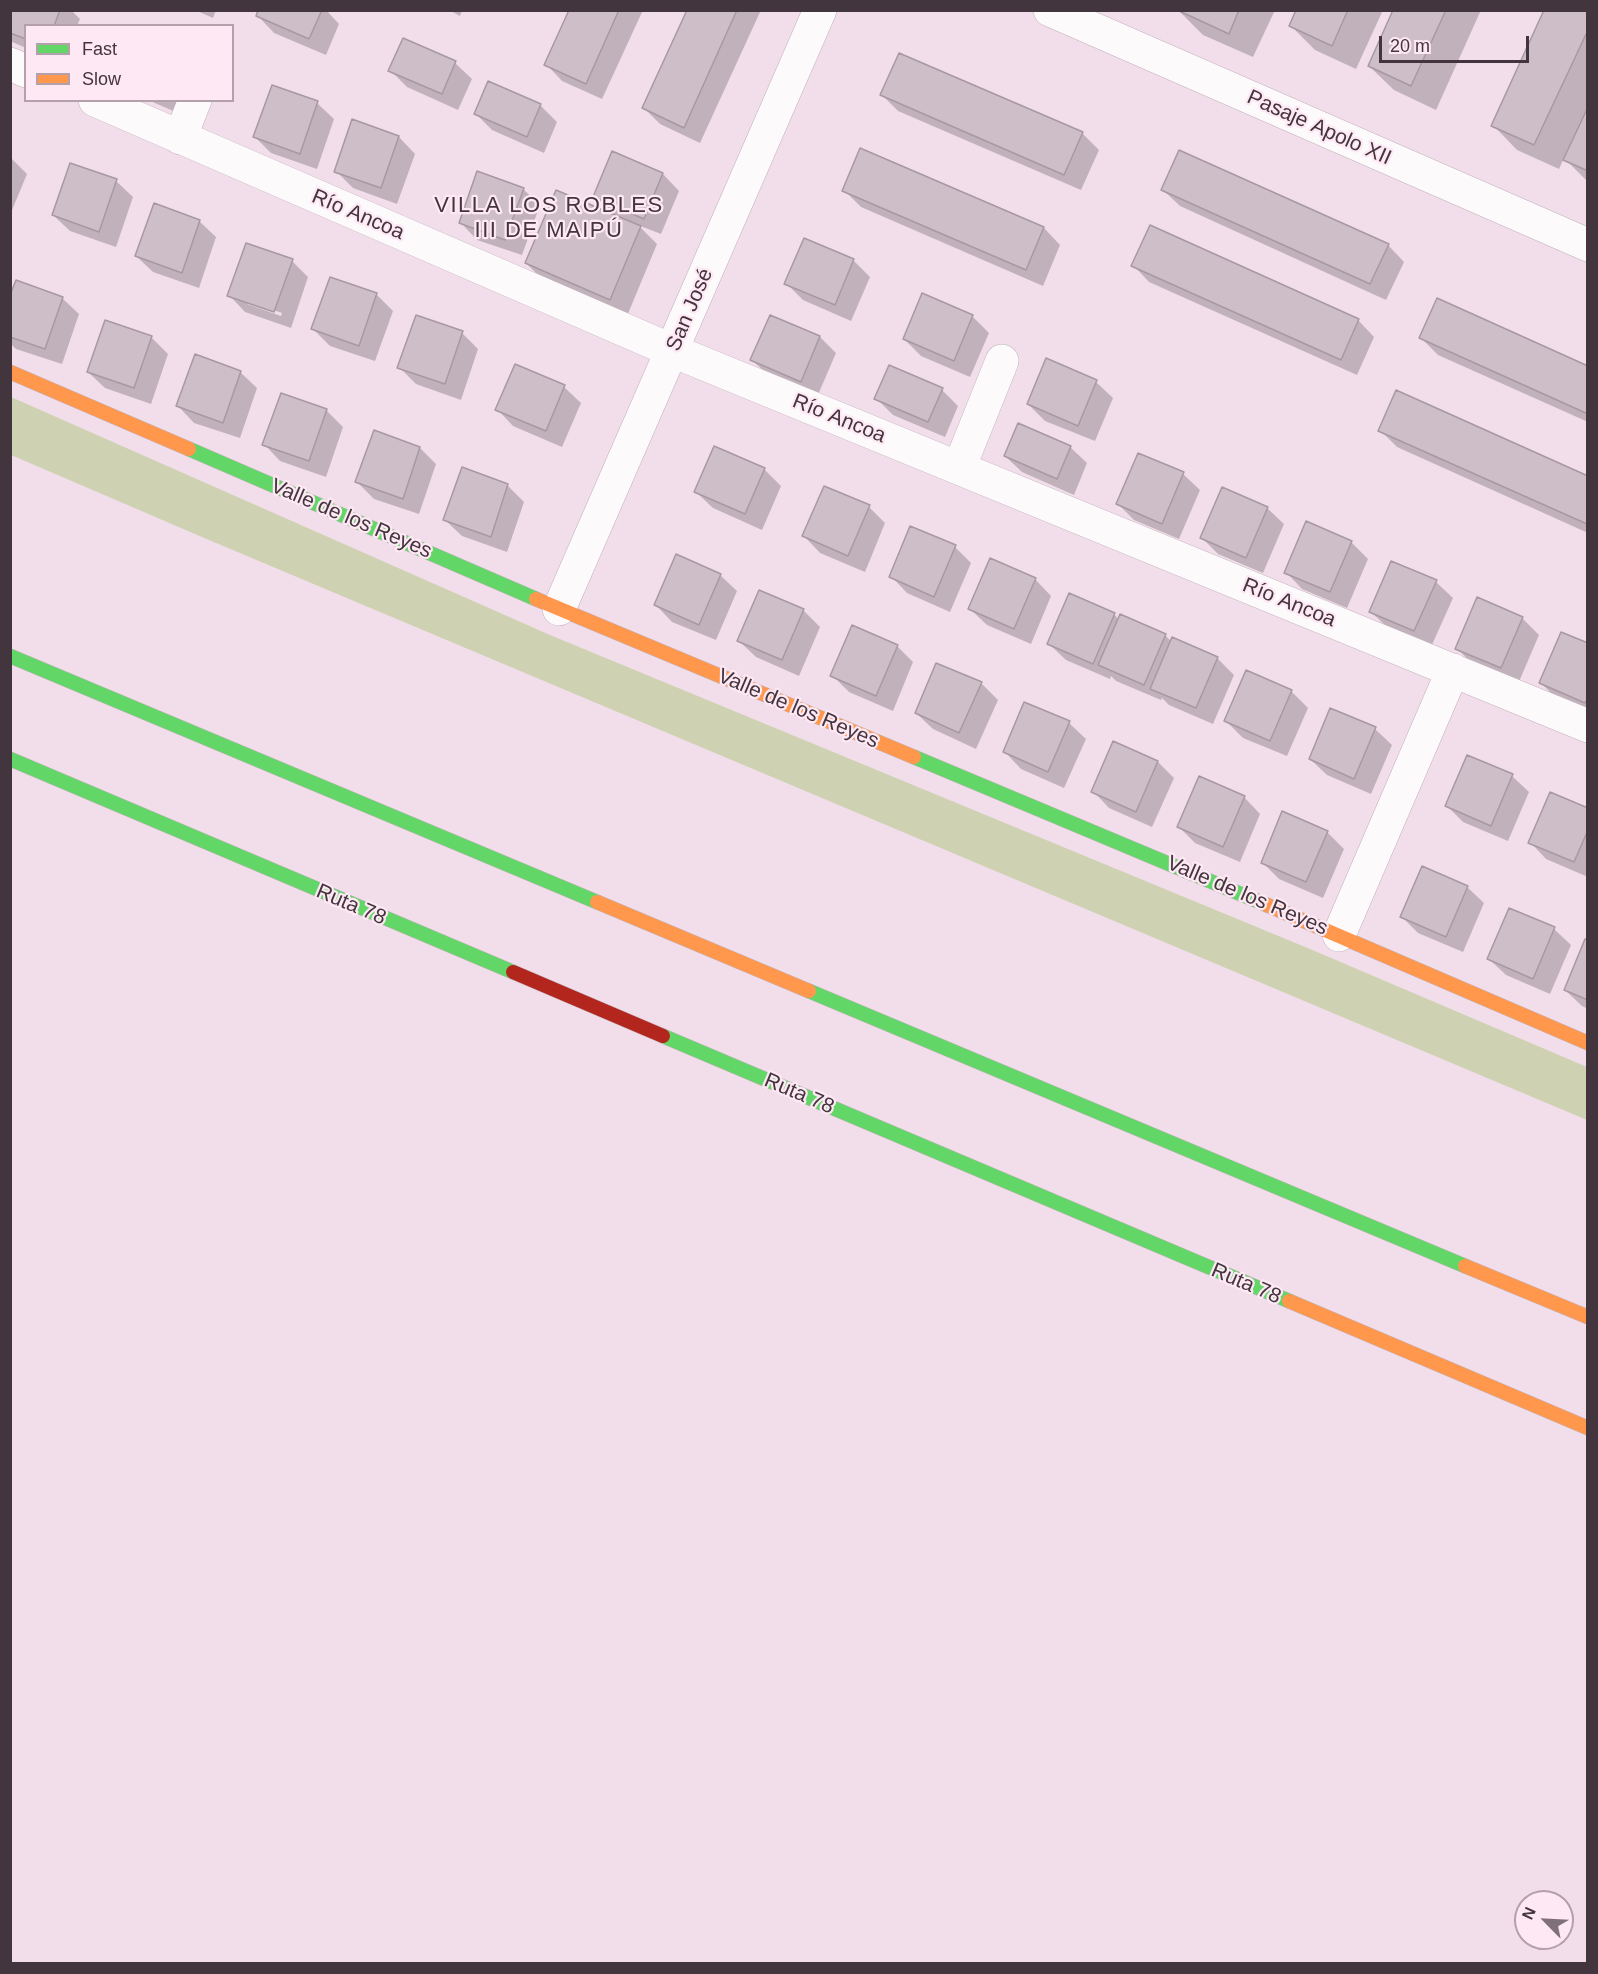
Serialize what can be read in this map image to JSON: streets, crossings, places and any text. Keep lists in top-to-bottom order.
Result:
{
  "streets": {
    "main road": ["Valle de los Reyes", "Ruta 78"],
    "street": ["Pasaje Apolo XII", "Río Ancoa", "San José"]
  },
  "crossings": [
    ["Río Ancoa", "San José"],
    ["San José", "Valle de los Reyes"]
  ],
  "districts": ["VILLA LOS ROBLES III DE MAIPÚ"],
  "legend": ["Fast", "Slow"],
  "scale_bar": "20 m",
  "north": "top left"
}
